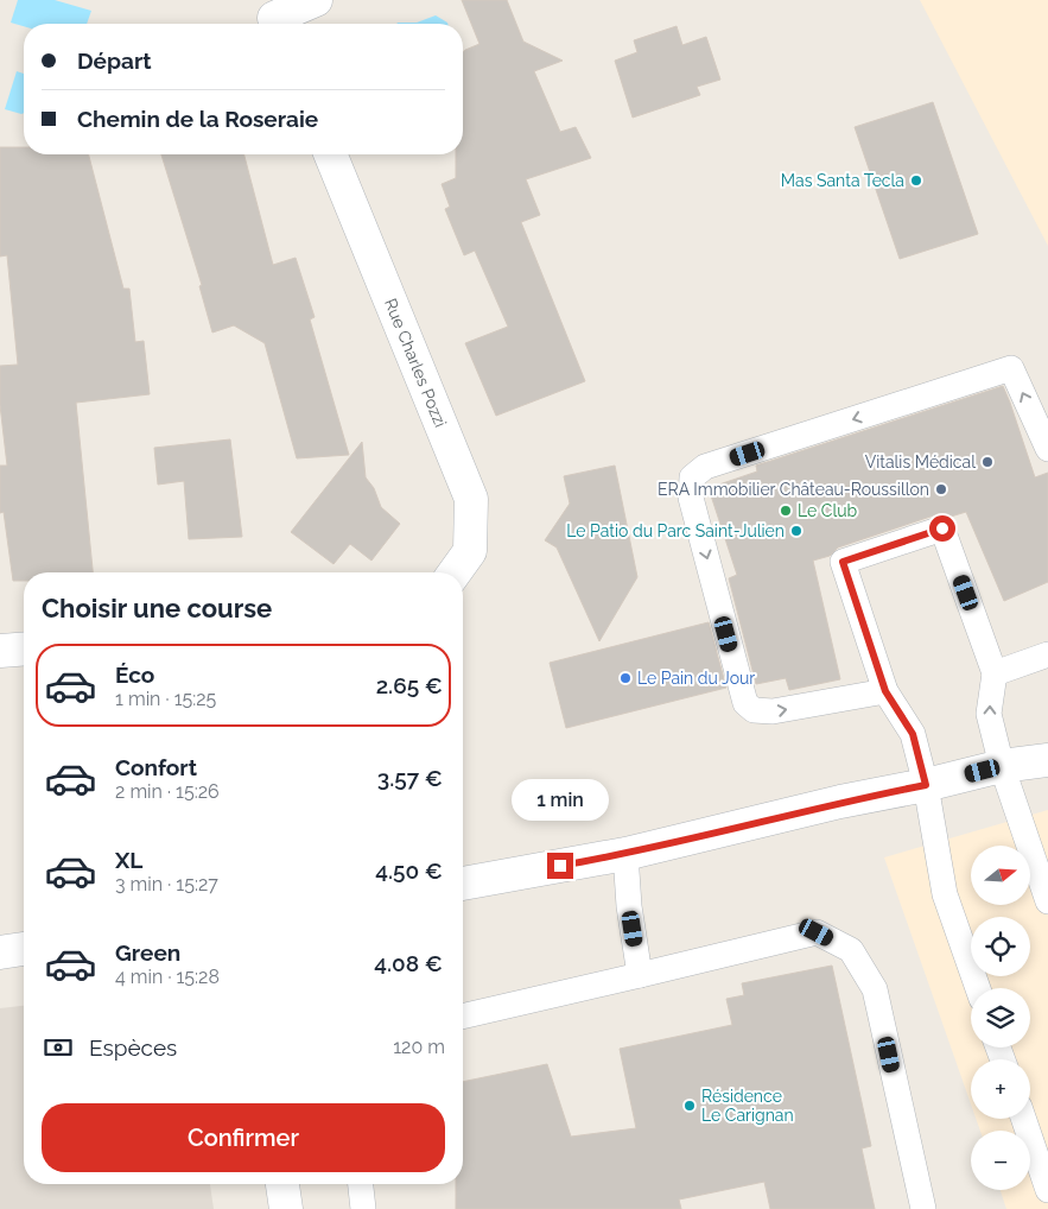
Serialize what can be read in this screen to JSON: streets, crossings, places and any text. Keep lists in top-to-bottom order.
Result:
{
  "streets": {
    "street": ["Rue Charles Pozzi"]
  },
  "places": [
    "Mas Santa Tecla",
    "Vitalis Médical",
    "ERA Immobilier Château-Roussillon",
    "Le Club",
    "Le Patio du Parc Saint-Julien",
    "Le Pain du Jour",
    "Résidence Le Carignan"
  ],
  "north": "right",
  "page": {
    "banner": ["Départ", "Chemin de la Roseraie"],
    "heading": "Choisir une course",
    "list": [
      {
        "name": "Éco",
        "note": "1 min · 15:25",
        "value": "2.65 €"
      },
      {
        "name": "Confort",
        "note": "2 min · 15:26",
        "value": "3.57 €"
      },
      {
        "name": "XL",
        "note": "3 min · 15:27",
        "value": "4.50 €"
      },
      {
        "name": "Green",
        "note": "4 min · 15:28",
        "value": "4.08 €"
      }
    ],
    "bubble": "1 min",
    "map_buttons": ["+", "−"],
    "pay": ["Espèces", "120 m"],
    "buttons": "Confirmer"
  }
}
